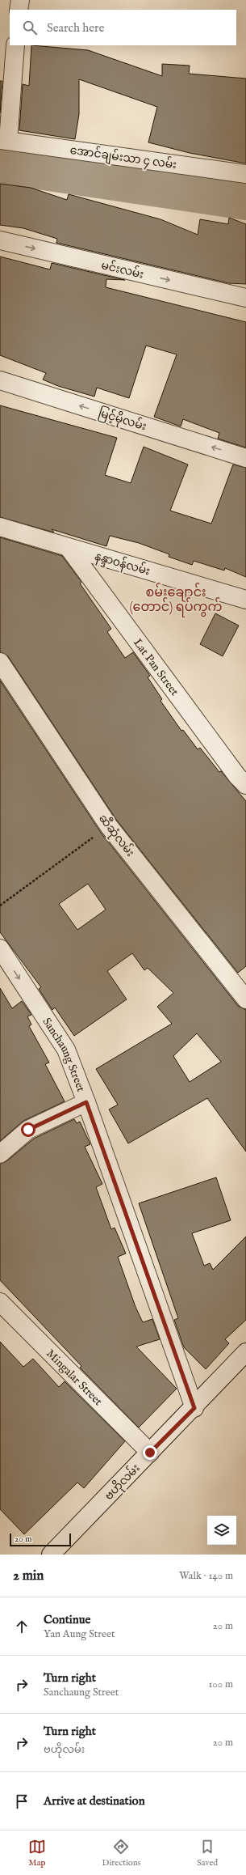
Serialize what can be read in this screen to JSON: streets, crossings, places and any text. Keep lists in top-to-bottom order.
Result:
{
  "streets": {
    "street": [
      "အောင်ချမ်းသာ ၄ လမ်း",
      "မင်းလမ်း",
      "မြင့်မိုလမ်း",
      "နန္ဒာ၀န်လမ်း",
      "Lat Pan Street",
      "ဆီဆုံလမ်း",
      "Sanchaung Street",
      "Mingalar Street",
      "ဗဟိုလမ်း"
    ]
  },
  "crossings": [
    ["နန္ဒာ၀န်လမ်း", "Lat Pan Street"],
    ["Sanchaung Street", "ဗဟိုလမ်း"],
    ["Mingalar Street", "ဗဟိုလမ်း"]
  ],
  "one_way": ["မင်းလမ်း", "မြင့်မိုလမ်း"],
  "districts": ["စမ်းချောင်း (တောင်) ရပ်ကွက်"],
  "scale_bar": "20 m",
  "page": {
    "search": "Search here",
    "scale": "20 m",
    "heading": ["2 min", "Walk · 140 m"],
    "list": [
      ["Continue", "Yan Aung Street", "20 m"],
      ["Turn right", "Sanchaung Street", "100 m"],
      ["Turn right", "ဗဟိုလမ်း", "20 m"],
      "Arrive at destination"
    ],
    "nav": ["Map", "Directions", "Saved"]
  }
}
